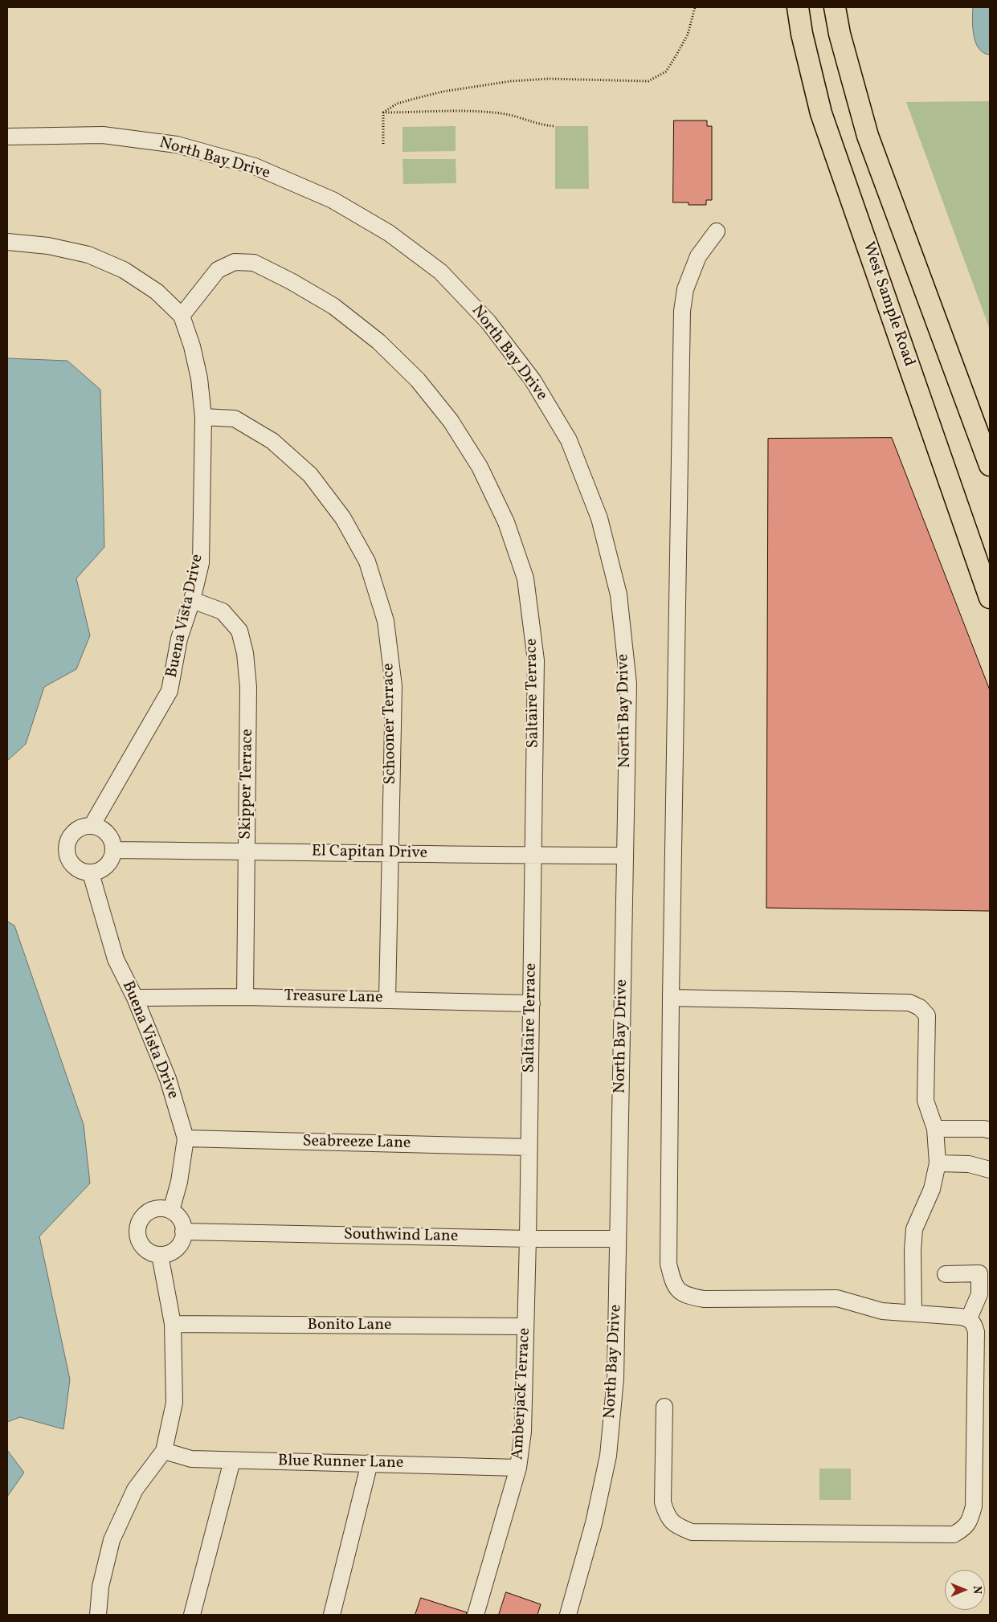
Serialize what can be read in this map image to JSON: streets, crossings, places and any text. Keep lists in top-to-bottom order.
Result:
{
  "streets": {
    "main road": ["West Sample Road"],
    "street": [
      "North Bay Drive",
      "Buena Vista Drive",
      "Saltaire Terrace",
      "Schooner Terrace",
      "Skipper Terrace",
      "El Capitan Drive",
      "Treasure Lane",
      "Seabreeze Lane",
      "Southwind Lane",
      "Bonito Lane",
      "Amberjack Terrace",
      "Blue Runner Lane"
    ]
  },
  "crossings": [
    ["North Bay Drive", "El Capitan Drive"],
    ["North Bay Drive", "Southwind Lane"],
    ["Buena Vista Drive", "Saltaire Terrace"],
    ["Buena Vista Drive", "Schooner Terrace"],
    ["Buena Vista Drive", "Skipper Terrace"],
    ["Buena Vista Drive", "El Capitan Drive"],
    ["Buena Vista Drive", "Treasure Lane"],
    ["Buena Vista Drive", "Seabreeze Lane"],
    ["Buena Vista Drive", "Southwind Lane"],
    ["Saltaire Terrace", "El Capitan Drive"],
    ["Saltaire Terrace", "Treasure Lane"],
    ["Saltaire Terrace", "Seabreeze Lane"],
    ["Saltaire Terrace", "Southwind Lane"],
    ["Saltaire Terrace", "Amberjack Terrace"],
    ["Schooner Terrace", "El Capitan Drive"],
    ["Schooner Terrace", "Treasure Lane"],
    ["Skipper Terrace", "El Capitan Drive"],
    ["Skipper Terrace", "Treasure Lane"],
    ["Southwind Lane", "Amberjack Terrace"],
    ["Bonito Lane", "Amberjack Terrace"],
    ["Amberjack Terrace", "Blue Runner Lane"]
  ],
  "north": "right"
}
